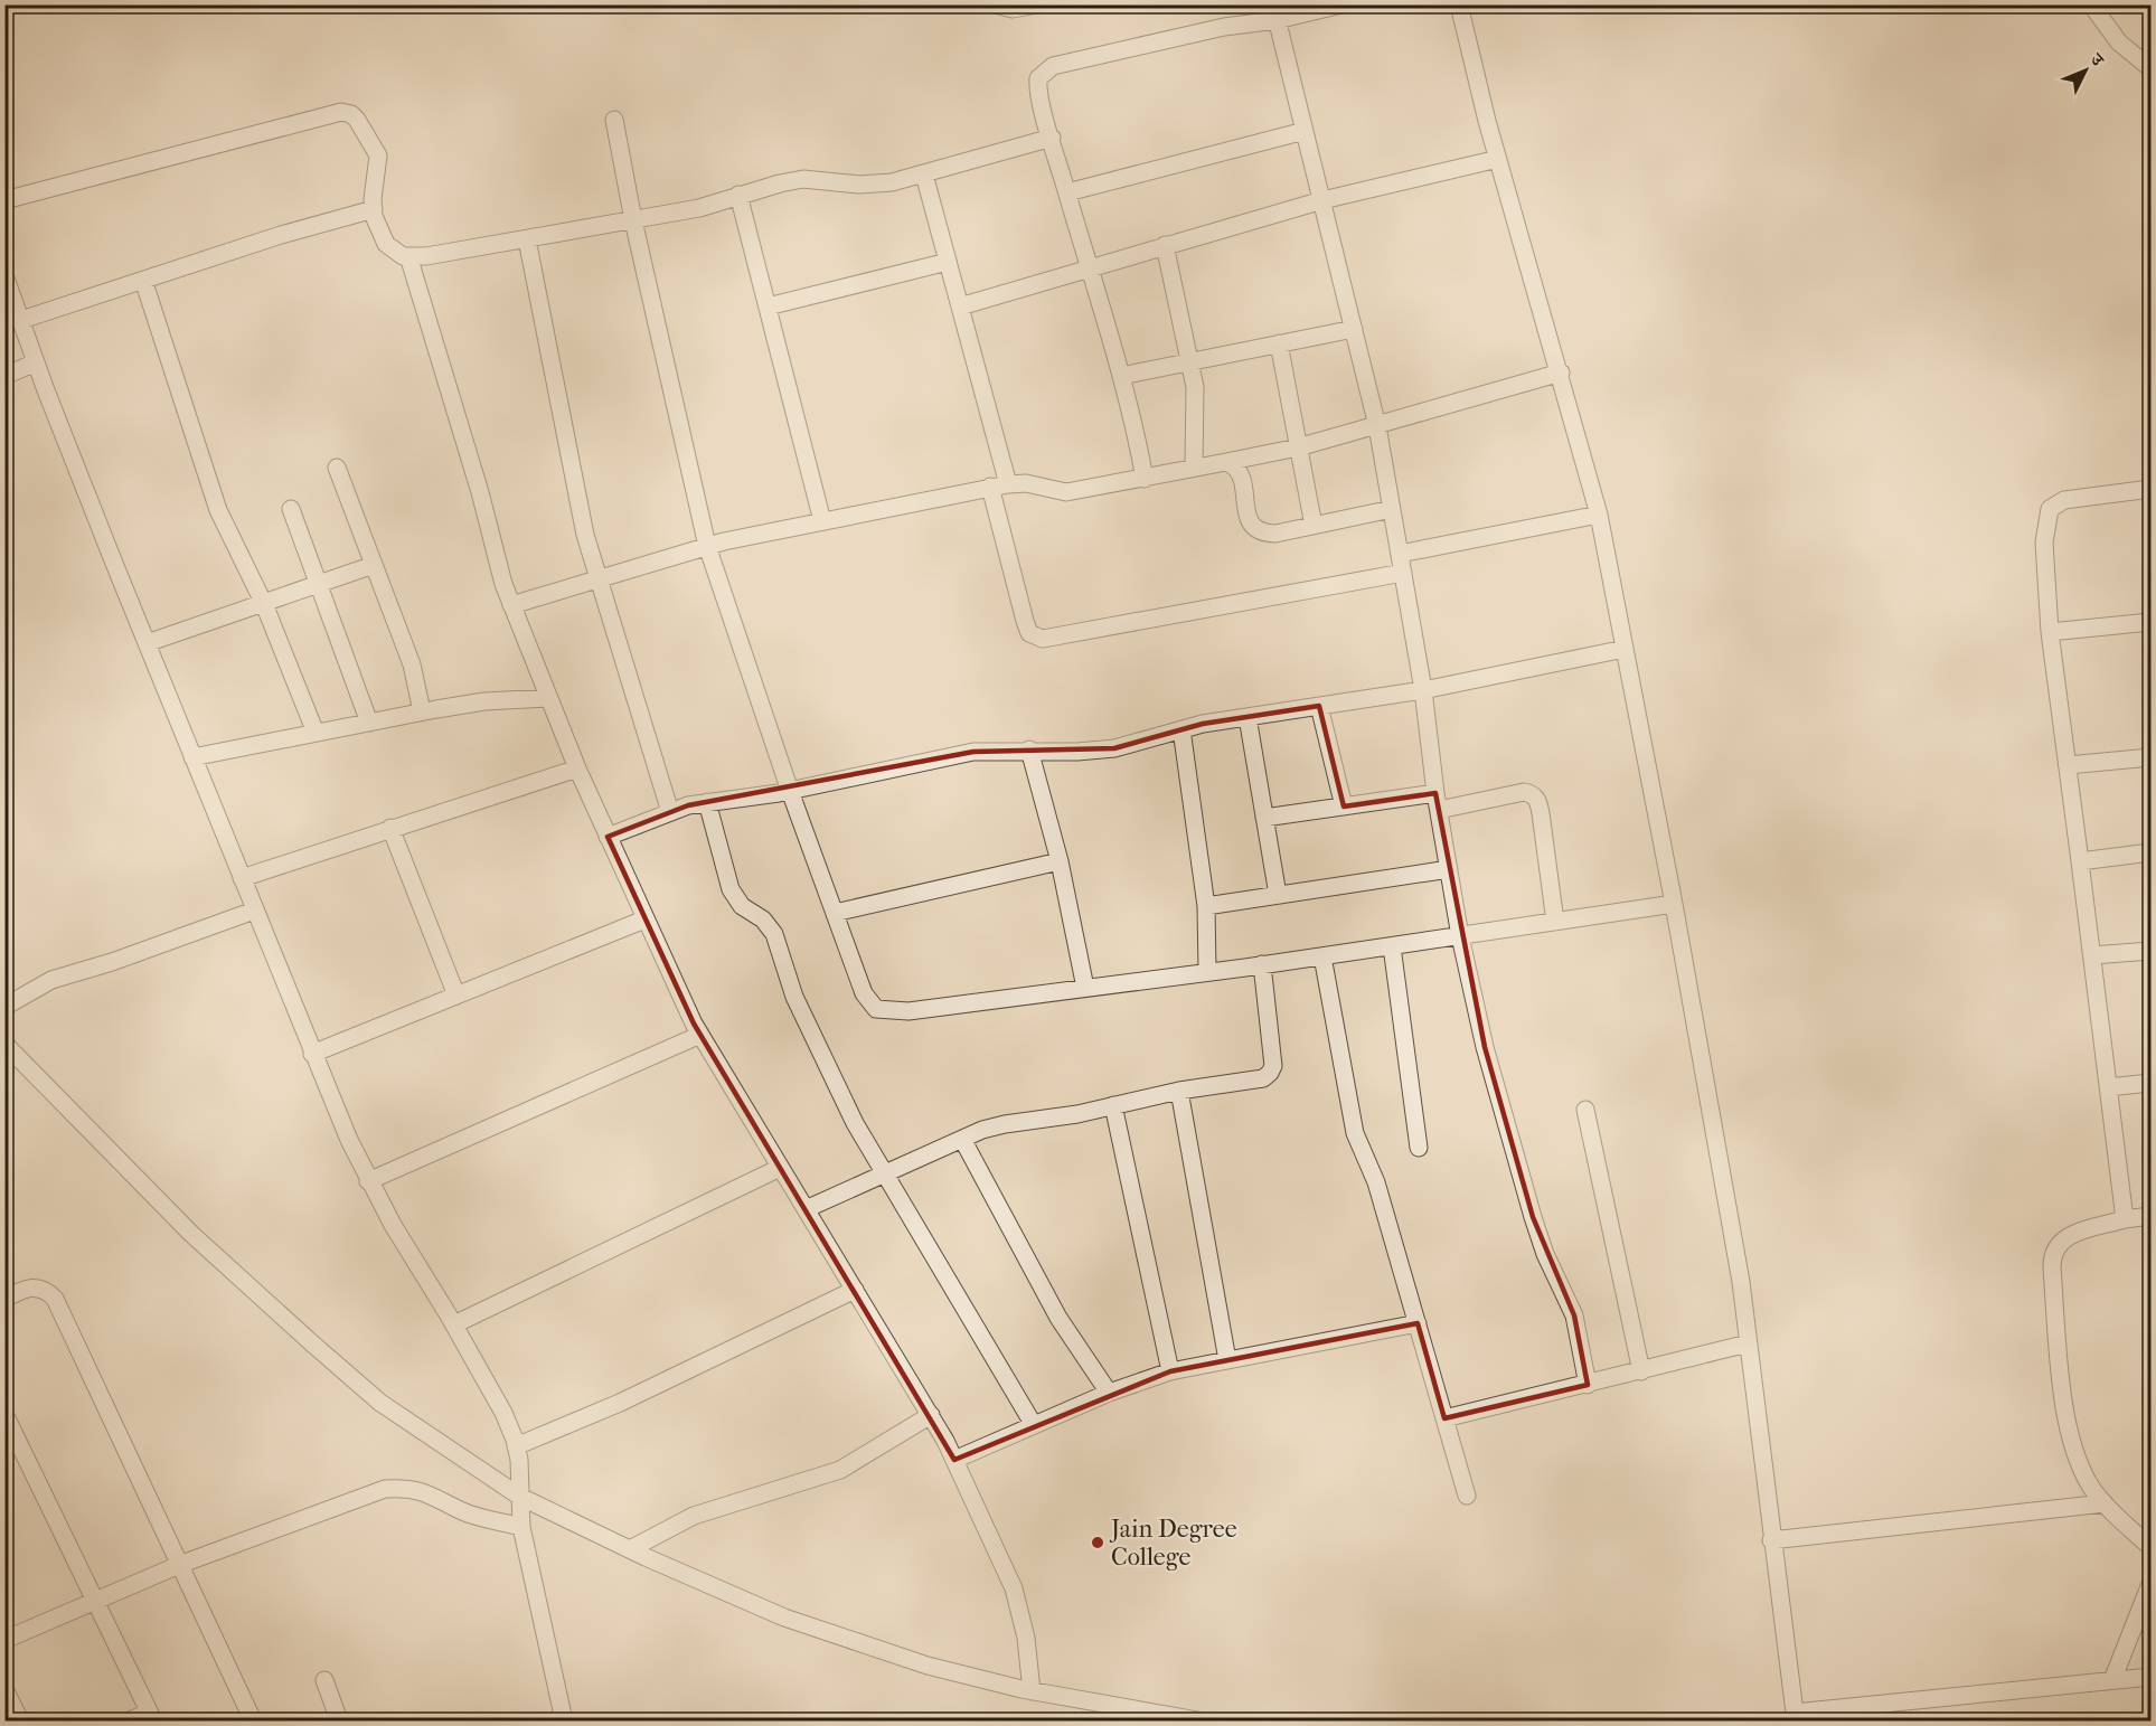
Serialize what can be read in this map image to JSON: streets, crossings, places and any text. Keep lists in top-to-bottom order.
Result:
{
  "places": ["Jain Degree College"],
  "north": "top right"
}
